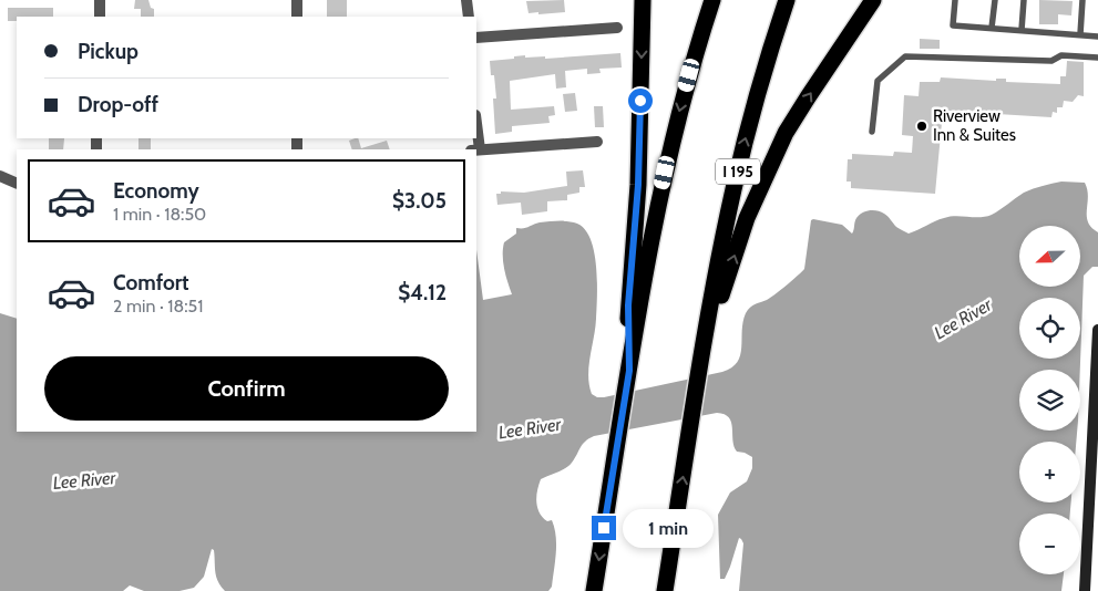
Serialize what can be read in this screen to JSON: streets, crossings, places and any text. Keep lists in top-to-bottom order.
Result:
{
  "streets": {
    "highway": ["I 195"]
  },
  "water": ["Lee River"],
  "places": ["Riverview Inn & Suites"],
  "north": "left",
  "page": {
    "banner": ["Pickup", "Drop-off"],
    "list": [
      {
        "name": "Economy",
        "note": "1 min · 18:50",
        "value": "$3.05"
      },
      {
        "name": "Comfort",
        "note": "2 min · 18:51",
        "value": "$4.12"
      }
    ],
    "map_buttons": ["+", "−"],
    "buttons": "Confirm",
    "bubble": "1 min"
  }
}
